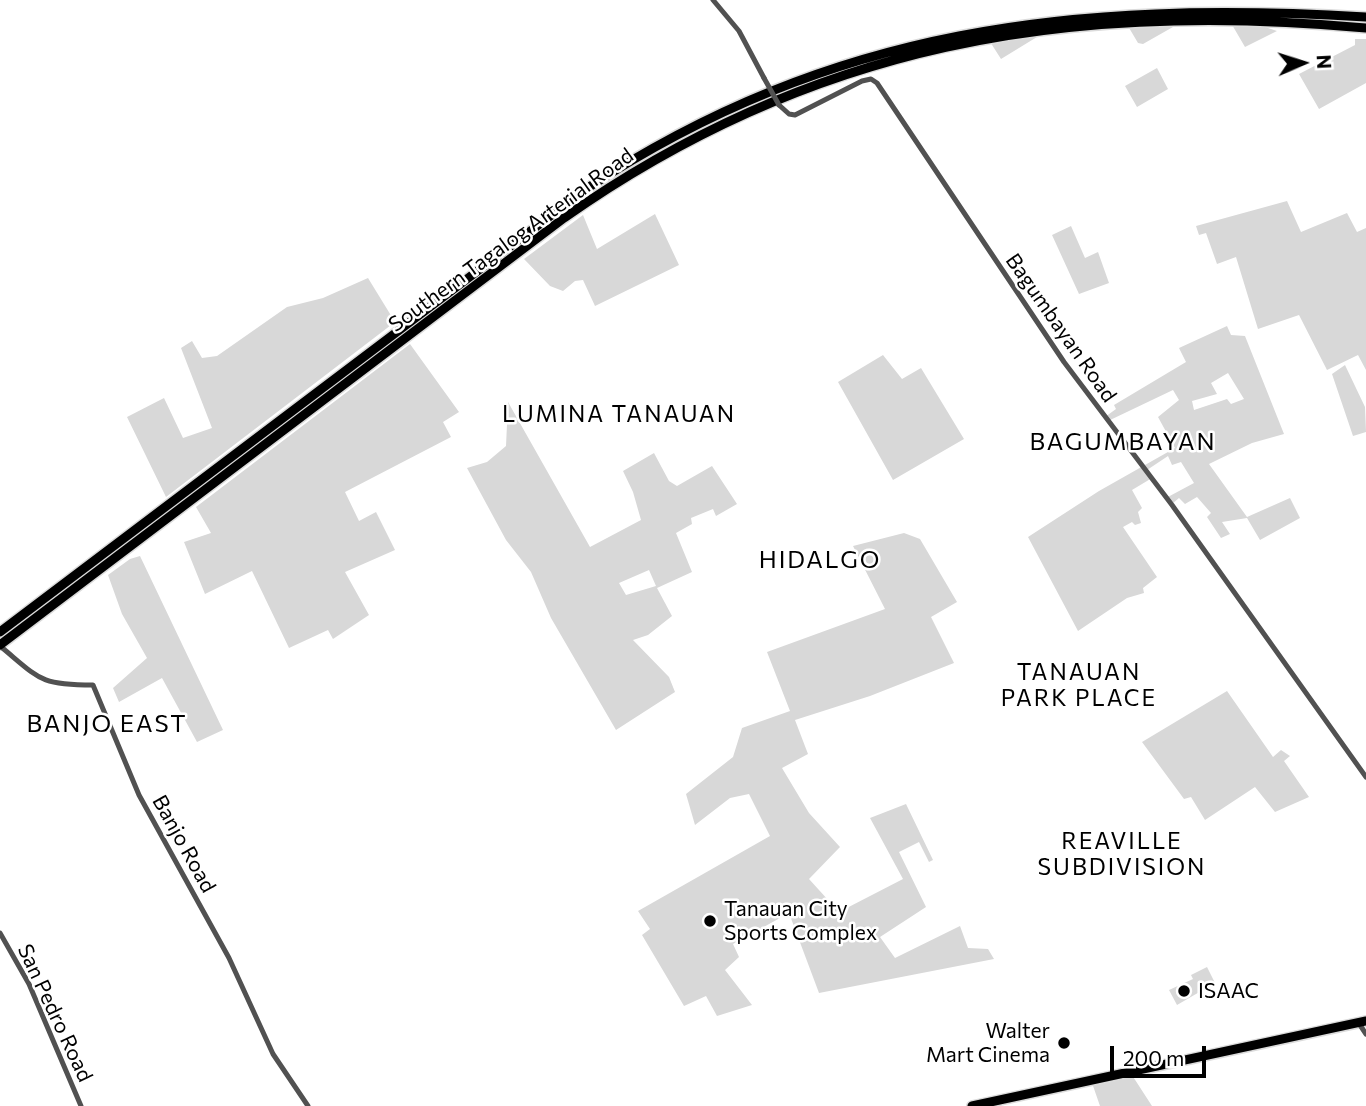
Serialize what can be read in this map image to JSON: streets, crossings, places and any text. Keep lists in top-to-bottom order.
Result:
{
  "streets": {
    "highway": ["Southern Tagalog Arterial Road"],
    "street": ["Bagumbayan Road", "Banjo Road", "San Pedro Road"]
  },
  "crossings": [
    ["Southern Tagalog Arterial Road", "Banjo Road"]
  ],
  "districts": [
    "LUMINA TANAUAN",
    "BAGUMBAYAN",
    "HIDALGO",
    "TANAUAN PARK PLACE",
    "BANJO EAST",
    "REAVILLE SUBDIVISION"
  ],
  "places": ["Tanauan City Sports Complex", "ISAAC", "Walter Mart Cinema"],
  "scale_bar": "200 m",
  "north": "right"
}
